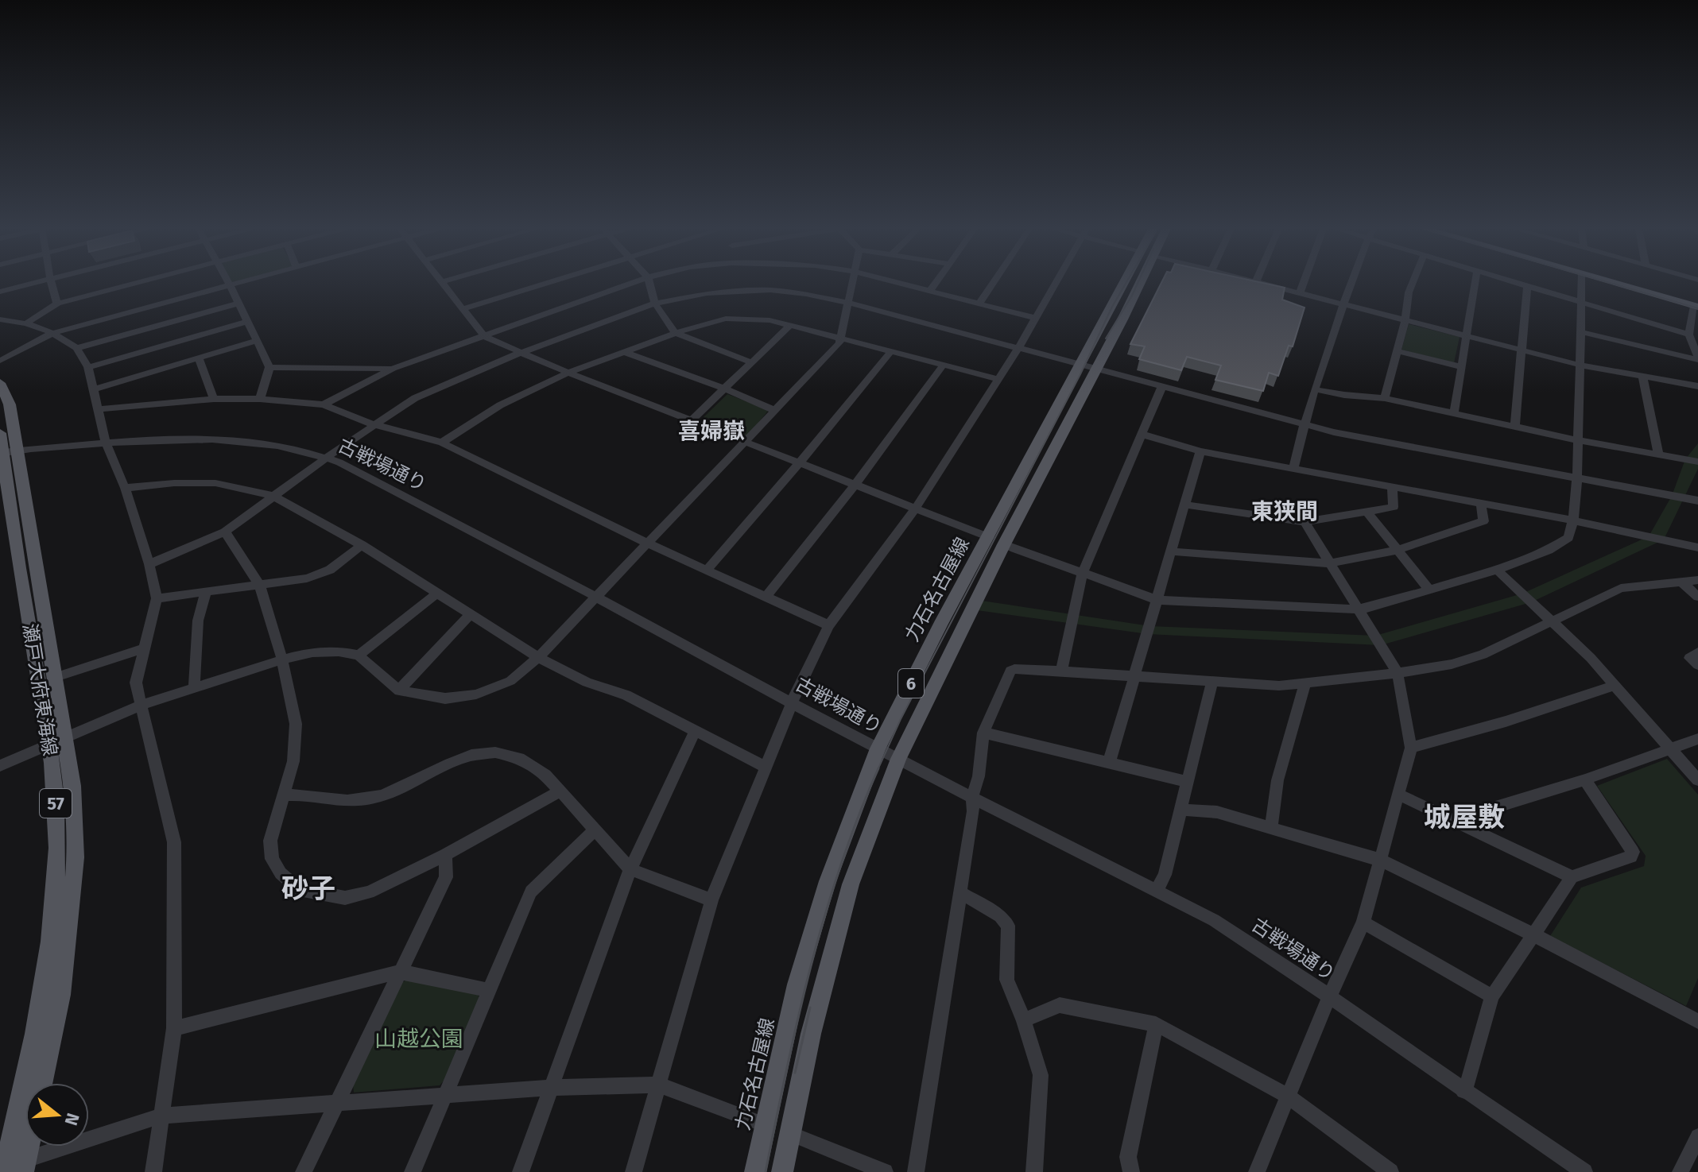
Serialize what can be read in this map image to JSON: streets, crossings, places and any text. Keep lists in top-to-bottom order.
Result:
{
  "streets": {
    "main road": [
      "力石名古屋線",
      "6",
      "瀬戸大府東海線",
      "57"
    ],
    "street": ["古戦場通り"]
  },
  "crossings": [
    ["古戦場通り", "力石名古屋線"],
    ["古戦場通り", "瀬戸大府東海線"]
  ],
  "districts": [
    "喜婦嶽",
    "東狭間",
    "城屋敷",
    "砂子"
  ],
  "parks": ["山越公園"],
  "north": "right"
}
